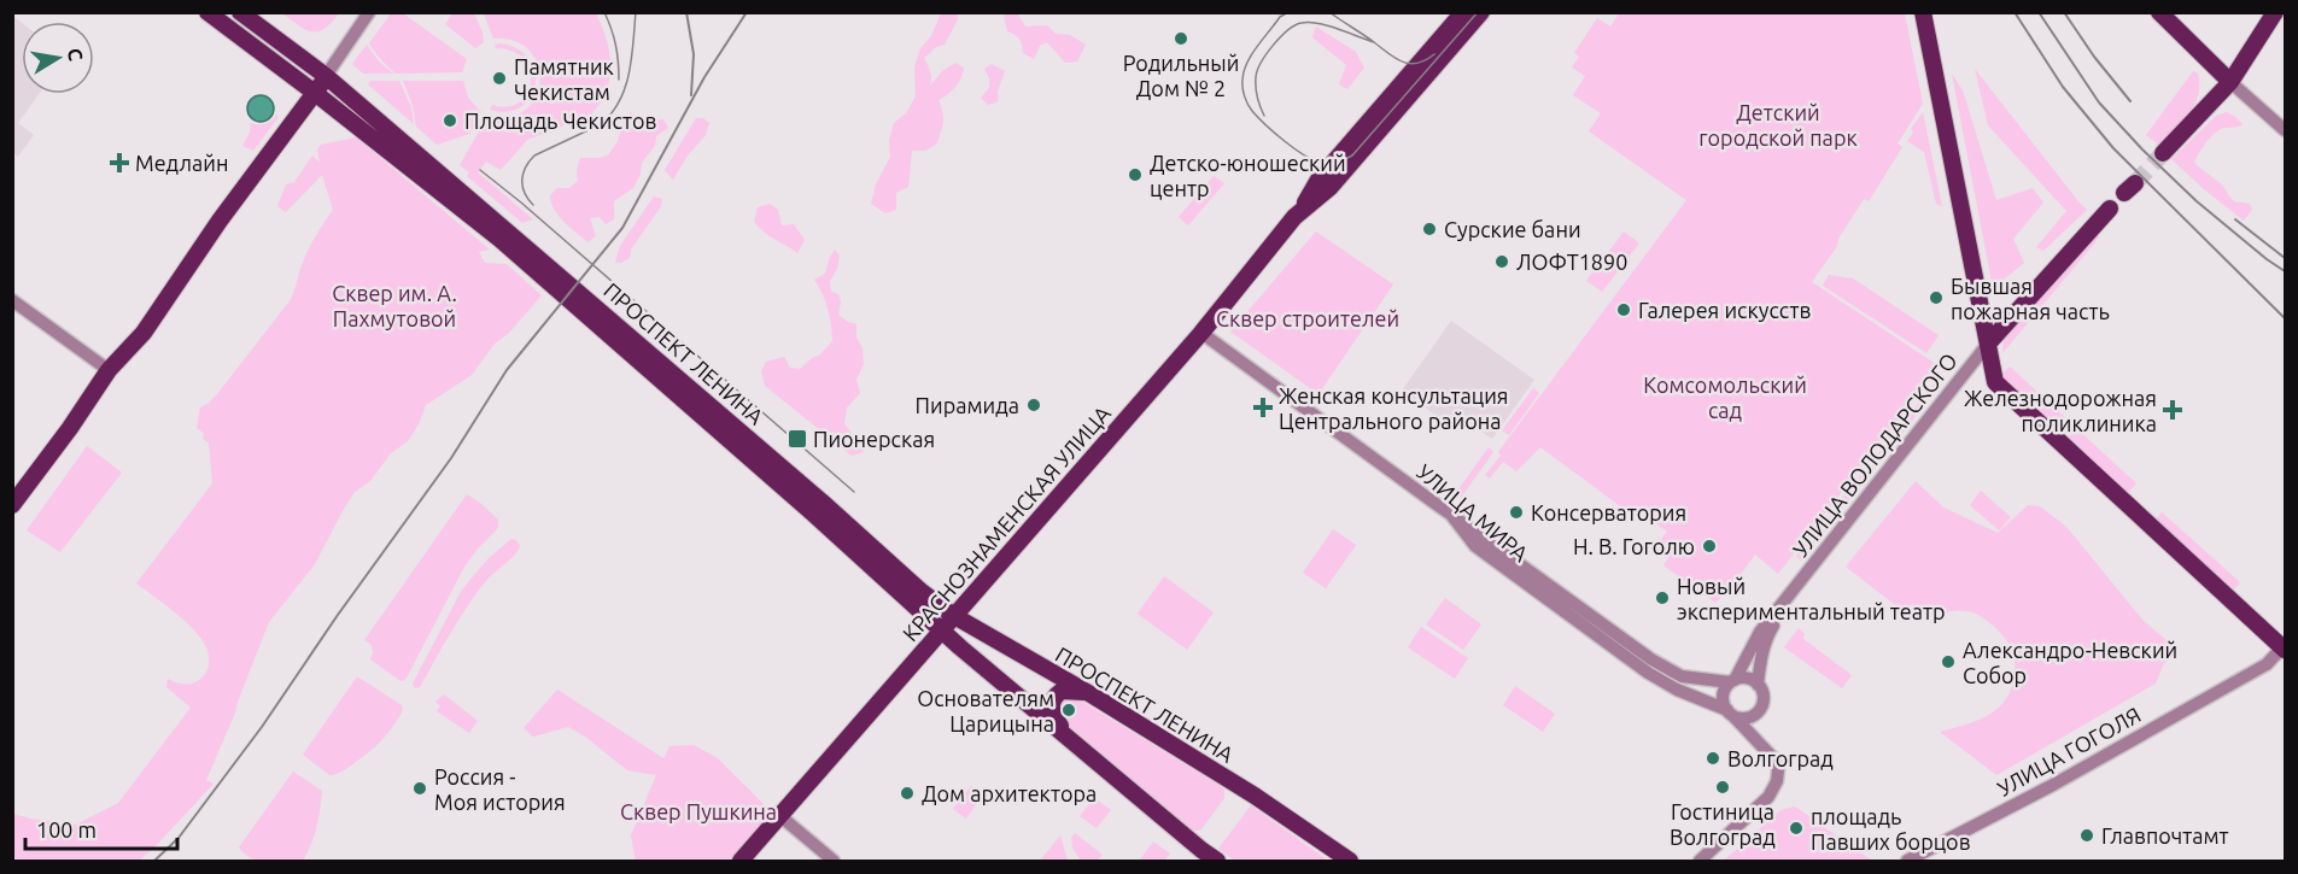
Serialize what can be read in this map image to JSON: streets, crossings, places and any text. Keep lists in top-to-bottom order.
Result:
{
  "streets": {
    "main road": ["ПРОСПЕКТ ЛЕНИНА", "КРАСНОЗНАМЕНСКАЯ УЛИЦА"],
    "street": ["УЛИЦА ВОЛОДАРСКОГО", "УЛИЦА МИРА", "УЛИЦА ГОГОЛЯ"]
  },
  "crossings": [
    ["ПРОСПЕКТ ЛЕНИНА", "КРАСНОЗНАМЕНСКАЯ УЛИЦА"],
    ["УЛИЦА МИРА", "КРАСНОЗНАМЕНСКАЯ УЛИЦА"]
  ],
  "parks": [
    "Детский городской парк",
    "Сквер им. А. Пахмутовой",
    "Сквер строителей",
    "Комсомольский сад",
    "Сквер Пушкина"
  ],
  "places": {
    "other": [
      "Родильный Дом № 2",
      "Памятник Чекистам",
      "Площадь Чекистов",
      "Детско-юношеский центр",
      "Сурские бани",
      "ЛОФТ1890",
      "Бывшая пожарная часть",
      "Галерея искусств",
      "Пирамида",
      "Консерватория",
      "Н. В. Гоголю",
      "Новый экспериментальный театр",
      "Александро-Невский Собор",
      "Основателям Царицына",
      "Волгоград",
      "Гостиница Волгоград",
      "Россия - Моя история",
      "Дом архитектора",
      "площадь Павших борцов",
      "Главпочтамт"
    ],
    "health": ["Медлайн", "Женская консультация Центрального района", "Железнодорожная поликлиника"],
    "transit": ["Пионерская"]
  },
  "scale_bar": "100 m",
  "north": "right"
}
